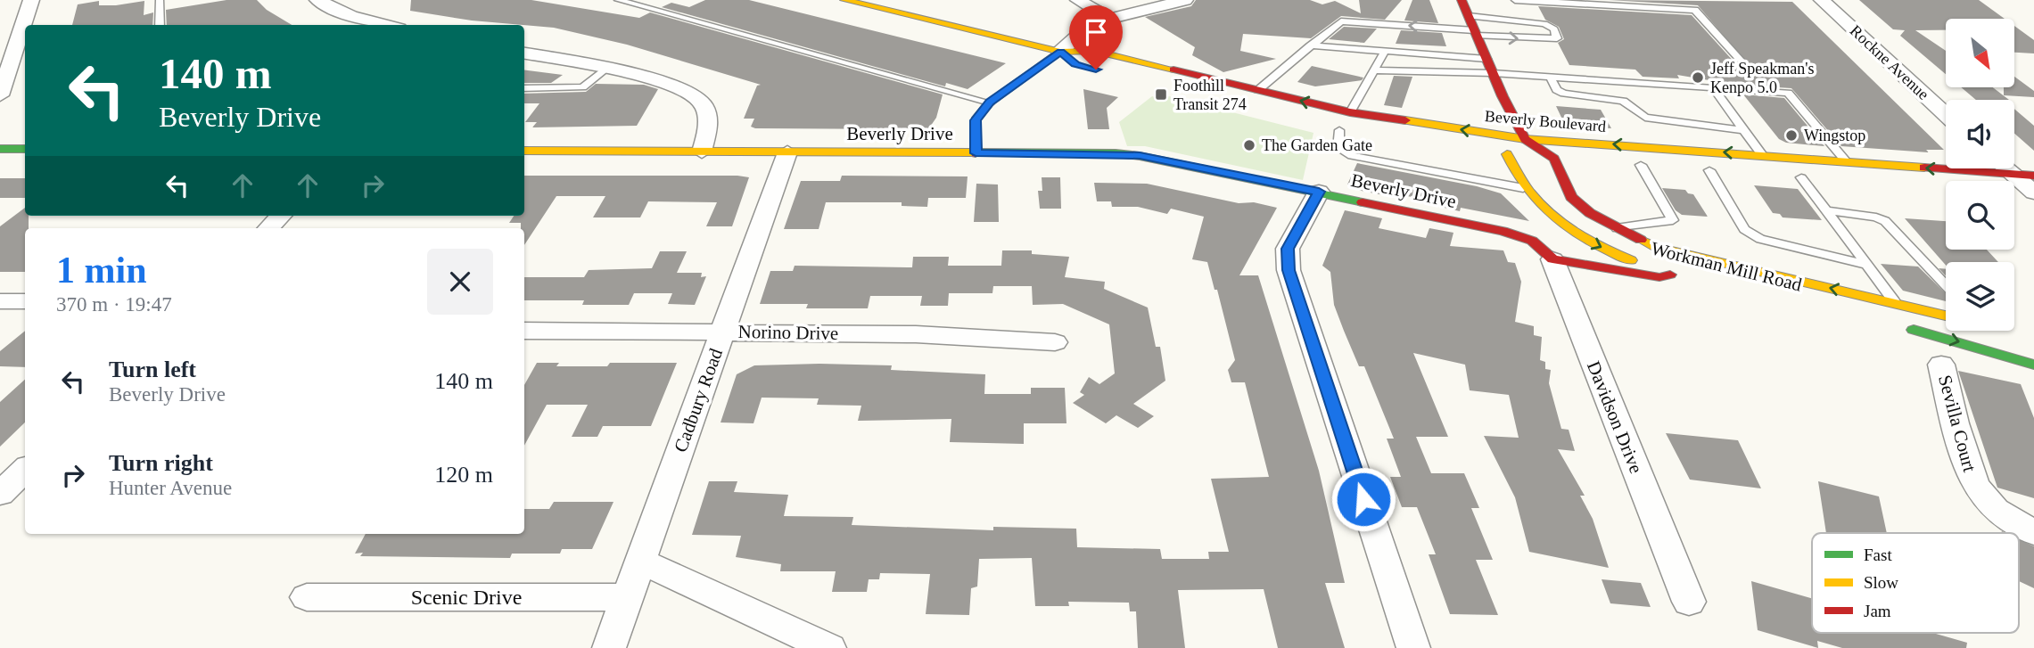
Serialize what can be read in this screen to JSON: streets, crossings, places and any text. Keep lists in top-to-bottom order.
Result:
{
  "streets": {
    "main road": [
      "Beverly Boulevard",
      "Beverly Drive",
      "Workman Mill Road",
      "Davidson Drive"
    ],
    "street": [
      "Rockne Avenue",
      "Norino Drive",
      "Cadbury Road",
      "Sevilla Court",
      "Scenic Drive"
    ]
  },
  "crossings": [
    ["Beverly Boulevard", "Workman Mill Road"],
    ["Beverly Drive", "Cadbury Road"],
    ["Beverly Drive", "Davidson Drive"],
    ["Workman Mill Road", "Davidson Drive"],
    ["Norino Drive", "Cadbury Road"],
    ["Cadbury Road", "Scenic Drive"]
  ],
  "one_way": ["Beverly Boulevard"],
  "places": {
    "other": ["Jeff Speakman's Kenpo 5.0", "Wingstop", "The Garden Gate"],
    "transit": ["Foothill Transit 274"]
  },
  "legend": ["Fast", "Slow", "Jam"],
  "north": "bottom right",
  "page": {
    "turn": ["140 m", "Beverly Drive"],
    "heading": ["1 min", "370 m · 19:47"],
    "list": [
      {
        "name": "Turn left",
        "note": "Beverly Drive",
        "value": "140 m"
      },
      {
        "name": "Turn right",
        "note": "Hunter Avenue",
        "value": "120 m"
      }
    ]
  }
}
